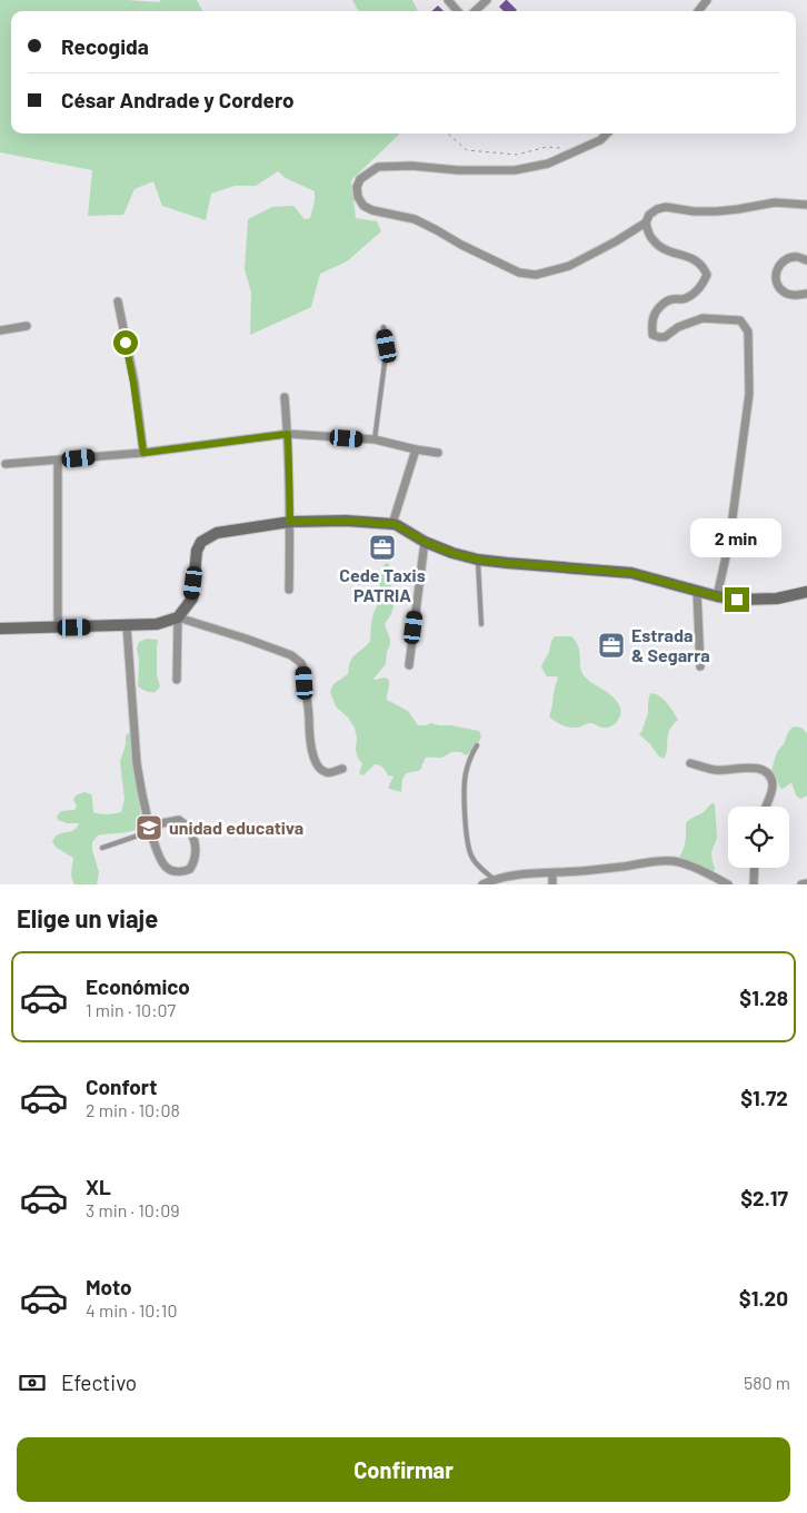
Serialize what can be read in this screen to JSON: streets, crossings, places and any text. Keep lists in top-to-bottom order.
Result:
{
  "places": {
    "office": ["Cede Taxis PATRIA", "Estrada & Segarra"],
    "school or university": ["unidad educativa"]
  },
  "page": {
    "banner": ["Recogida", "César Andrade y Cordero"],
    "bubble": "2 min",
    "heading": "Elige un viaje",
    "list": [
      {
        "name": "Económico",
        "note": "1 min · 10:07",
        "value": "$1.28"
      },
      {
        "name": "Confort",
        "note": "2 min · 10:08",
        "value": "$1.72"
      },
      {
        "name": "XL",
        "note": "3 min · 10:09",
        "value": "$2.17"
      },
      {
        "name": "Moto",
        "note": "4 min · 10:10",
        "value": "$1.20"
      }
    ],
    "pay": ["Efectivo", "580 m"],
    "buttons": "Confirmar"
  }
}
